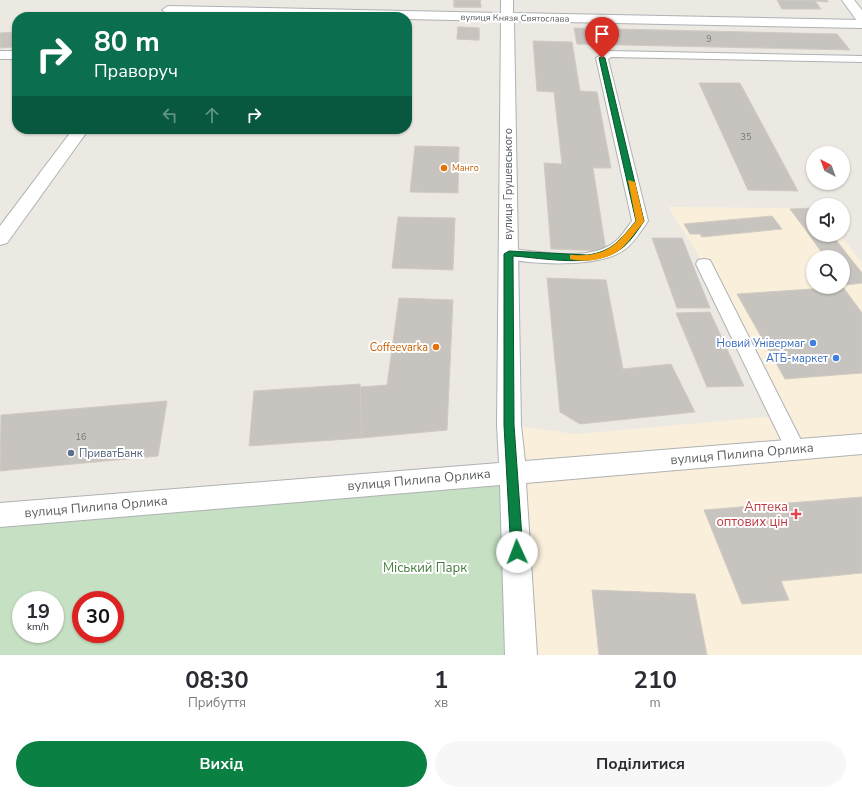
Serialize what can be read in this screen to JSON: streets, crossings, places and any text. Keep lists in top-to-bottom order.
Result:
{
  "streets": {
    "street": ["вулиця Князя Святослава", "вулиця Грушевського", "вулиця Пилипа Орлика"]
  },
  "crossings": [
    ["вулиця Князя Святослава", "вулиця Грушевського"],
    ["вулиця Грушевського", "вулиця Пилипа Орлика"]
  ],
  "parks": ["Міський Парк"],
  "places": {
    "other": [
      "Манго",
      "Новий Універмаг",
      "Coffeevarka",
      "АТБ-маркет",
      "ПриватБанк"
    ],
    "health": ["Аптека оптових цін"]
  },
  "house_numbers": ["9", "35", "16"],
  "north": "top left",
  "page": {
    "turn": ["80 m", "Праворуч"],
    "speed": "19 km/h",
    "limit": "30",
    "eta": [
      "08:30",
      "Прибуття",
      "1",
      "хв",
      "210",
      "m"
    ],
    "buttons": ["Вихід", "Поділитися"]
  }
}
